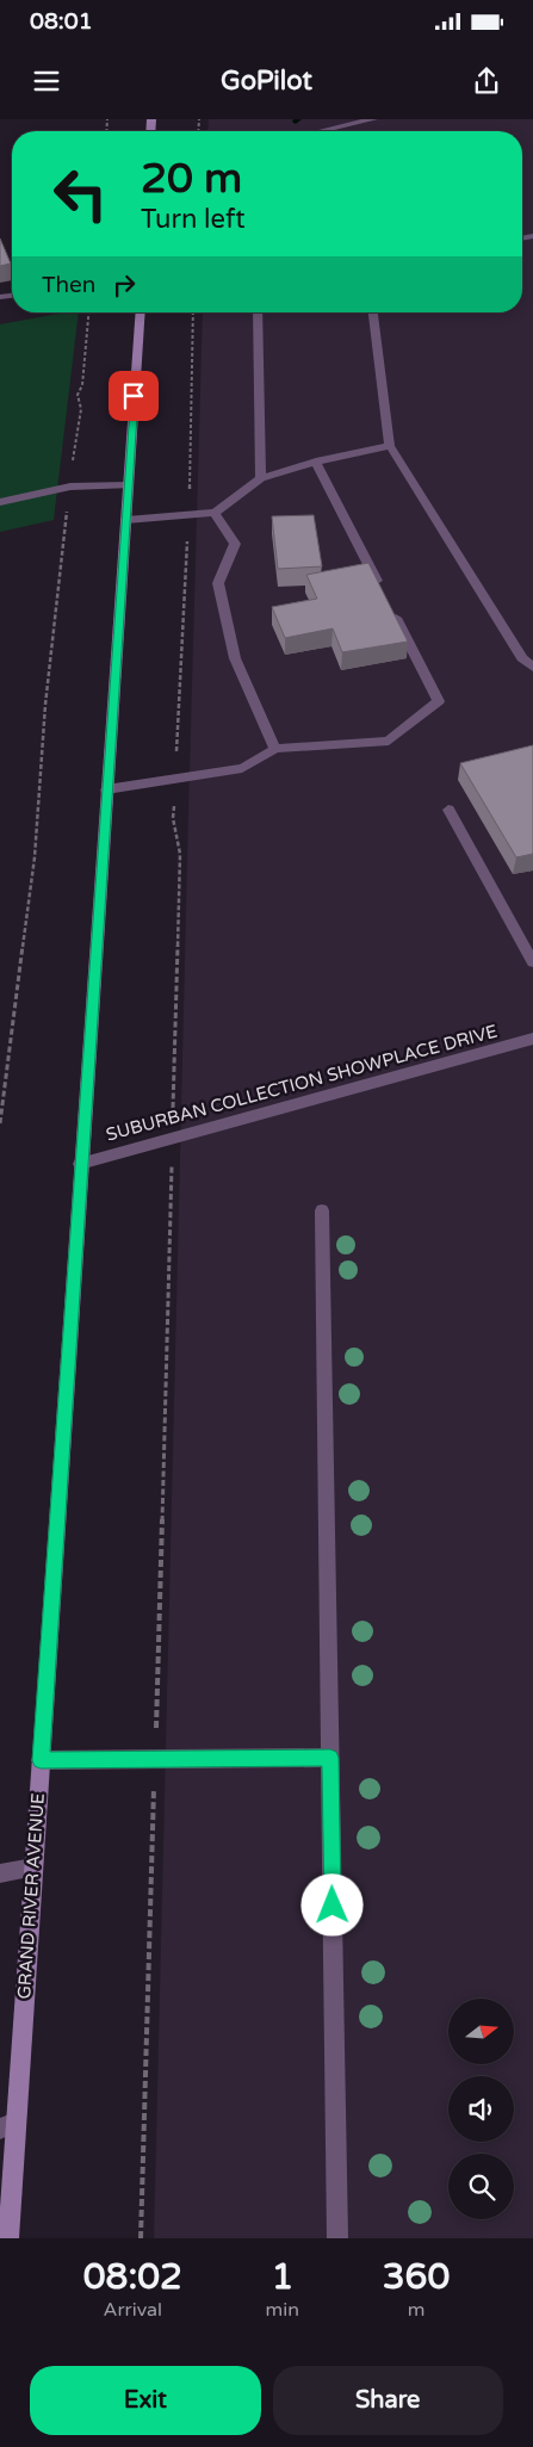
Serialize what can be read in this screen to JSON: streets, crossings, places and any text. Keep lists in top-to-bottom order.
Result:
{
  "streets": {
    "main road": ["GRAND RIVER AVENUE"],
    "lane": ["SUBURBAN COLLECTION SHOWPLACE DRIVE"]
  },
  "crossings": [
    ["SUBURBAN COLLECTION SHOWPLACE DRIVE", "GRAND RIVER AVENUE"]
  ],
  "north": "right",
  "page": {
    "status": "08:01",
    "header": "GoPilot",
    "turn": ["20 m", "Turn left"],
    "then": "Then",
    "eta": [
      "08:02",
      "Arrival",
      "1",
      "min",
      "360",
      "m"
    ],
    "buttons": ["Exit", "Share"]
  }
}
